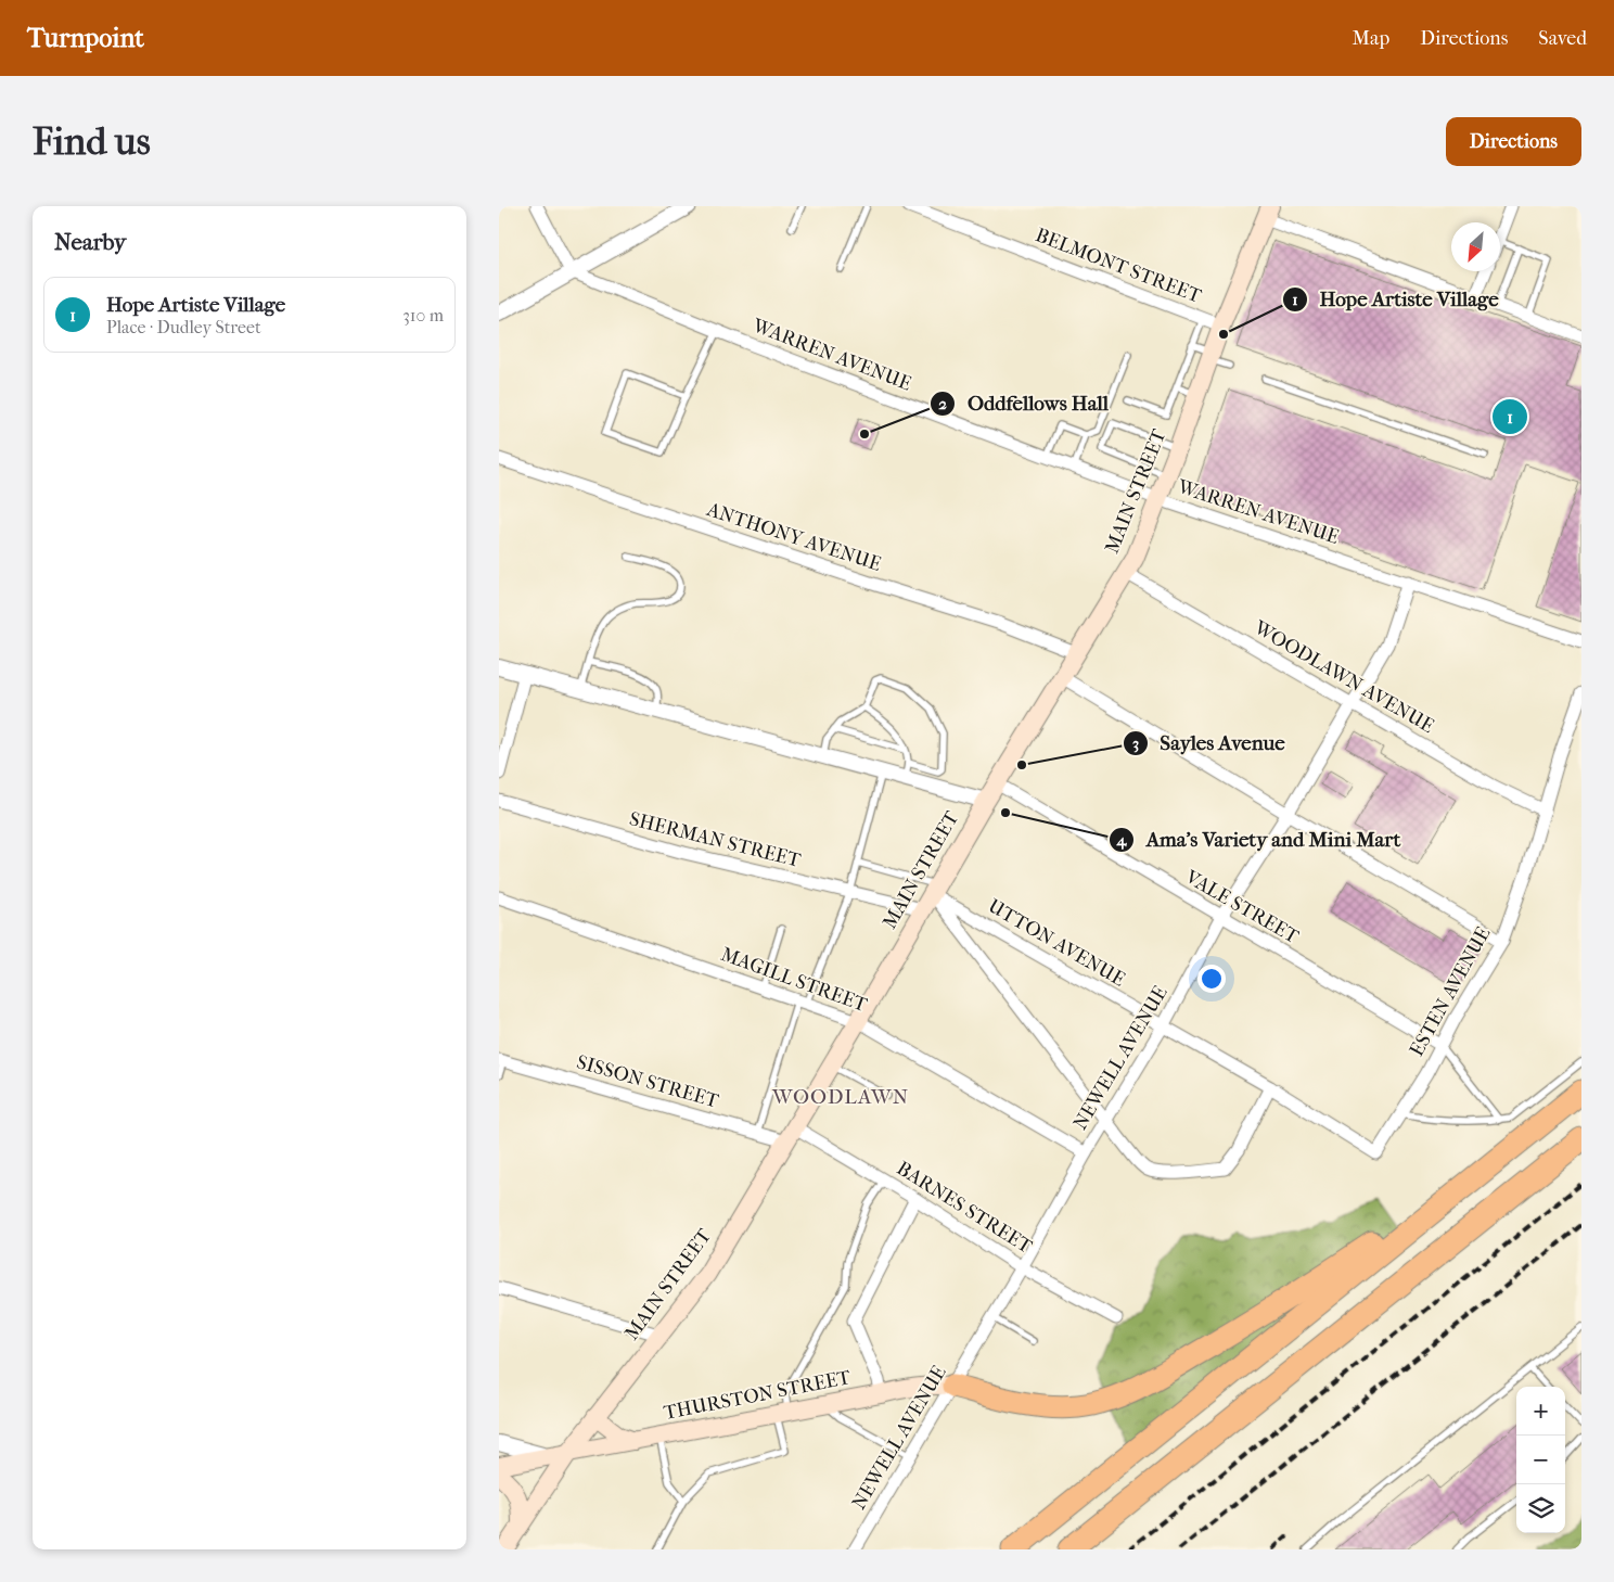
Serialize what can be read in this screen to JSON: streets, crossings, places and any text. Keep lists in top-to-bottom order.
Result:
{
  "streets": {
    "main road": ["MAIN STREET", "THURSTON STREET"],
    "street": [
      "BELMONT STREET",
      "WARREN AVENUE",
      "ANTHONY AVENUE",
      "WOODLAWN AVENUE",
      "SHERMAN STREET",
      "VALE STREET",
      "UTTON AVENUE",
      "MAGILL STREET",
      "ESTEN AVENUE",
      "NEWELL AVENUE",
      "SISSON STREET",
      "BARNES STREET"
    ]
  },
  "crossings": [
    ["BELMONT STREET", "MAIN STREET"],
    ["WARREN AVENUE", "MAIN STREET"],
    ["WARREN AVENUE", "NEWELL AVENUE"],
    ["MAIN STREET", "ANTHONY AVENUE"],
    ["MAIN STREET", "WOODLAWN AVENUE"],
    ["MAIN STREET", "SHERMAN STREET"],
    ["MAIN STREET", "VALE STREET"],
    ["MAIN STREET", "UTTON AVENUE"],
    ["MAIN STREET", "MAGILL STREET"],
    ["MAIN STREET", "SISSON STREET"],
    ["MAIN STREET", "BARNES STREET"],
    ["MAIN STREET", "THURSTON STREET"],
    ["WOODLAWN AVENUE", "ESTEN AVENUE"],
    ["WOODLAWN AVENUE", "NEWELL AVENUE"],
    ["VALE STREET", "ESTEN AVENUE"],
    ["VALE STREET", "NEWELL AVENUE"],
    ["UTTON AVENUE", "ESTEN AVENUE"],
    ["UTTON AVENUE", "NEWELL AVENUE"],
    ["MAGILL STREET", "NEWELL AVENUE"],
    ["NEWELL AVENUE", "BARNES STREET"],
    ["NEWELL AVENUE", "THURSTON STREET"],
    ["SISSON STREET", "BARNES STREET"]
  ],
  "districts": ["WOODLAWN"],
  "places": [
    "Hope Artiste Village",
    "Oddfellows Hall",
    "Sayles Avenue",
    "Ama's Variety and Mini Mart"
  ],
  "north": "bottom left",
  "page": {
    "header": "Turnpoint",
    "nav": ["Map", "Directions", "Saved"],
    "buttons": "Directions",
    "title": "Find us",
    "heading": "Nearby",
    "list": [
      {
        "mark": "1",
        "name": "Hope Artiste Village",
        "note": "Place · Dudley Street",
        "value": "310 m"
      }
    ],
    "pins": "1",
    "map_buttons": ["+", "−"]
  }
}
